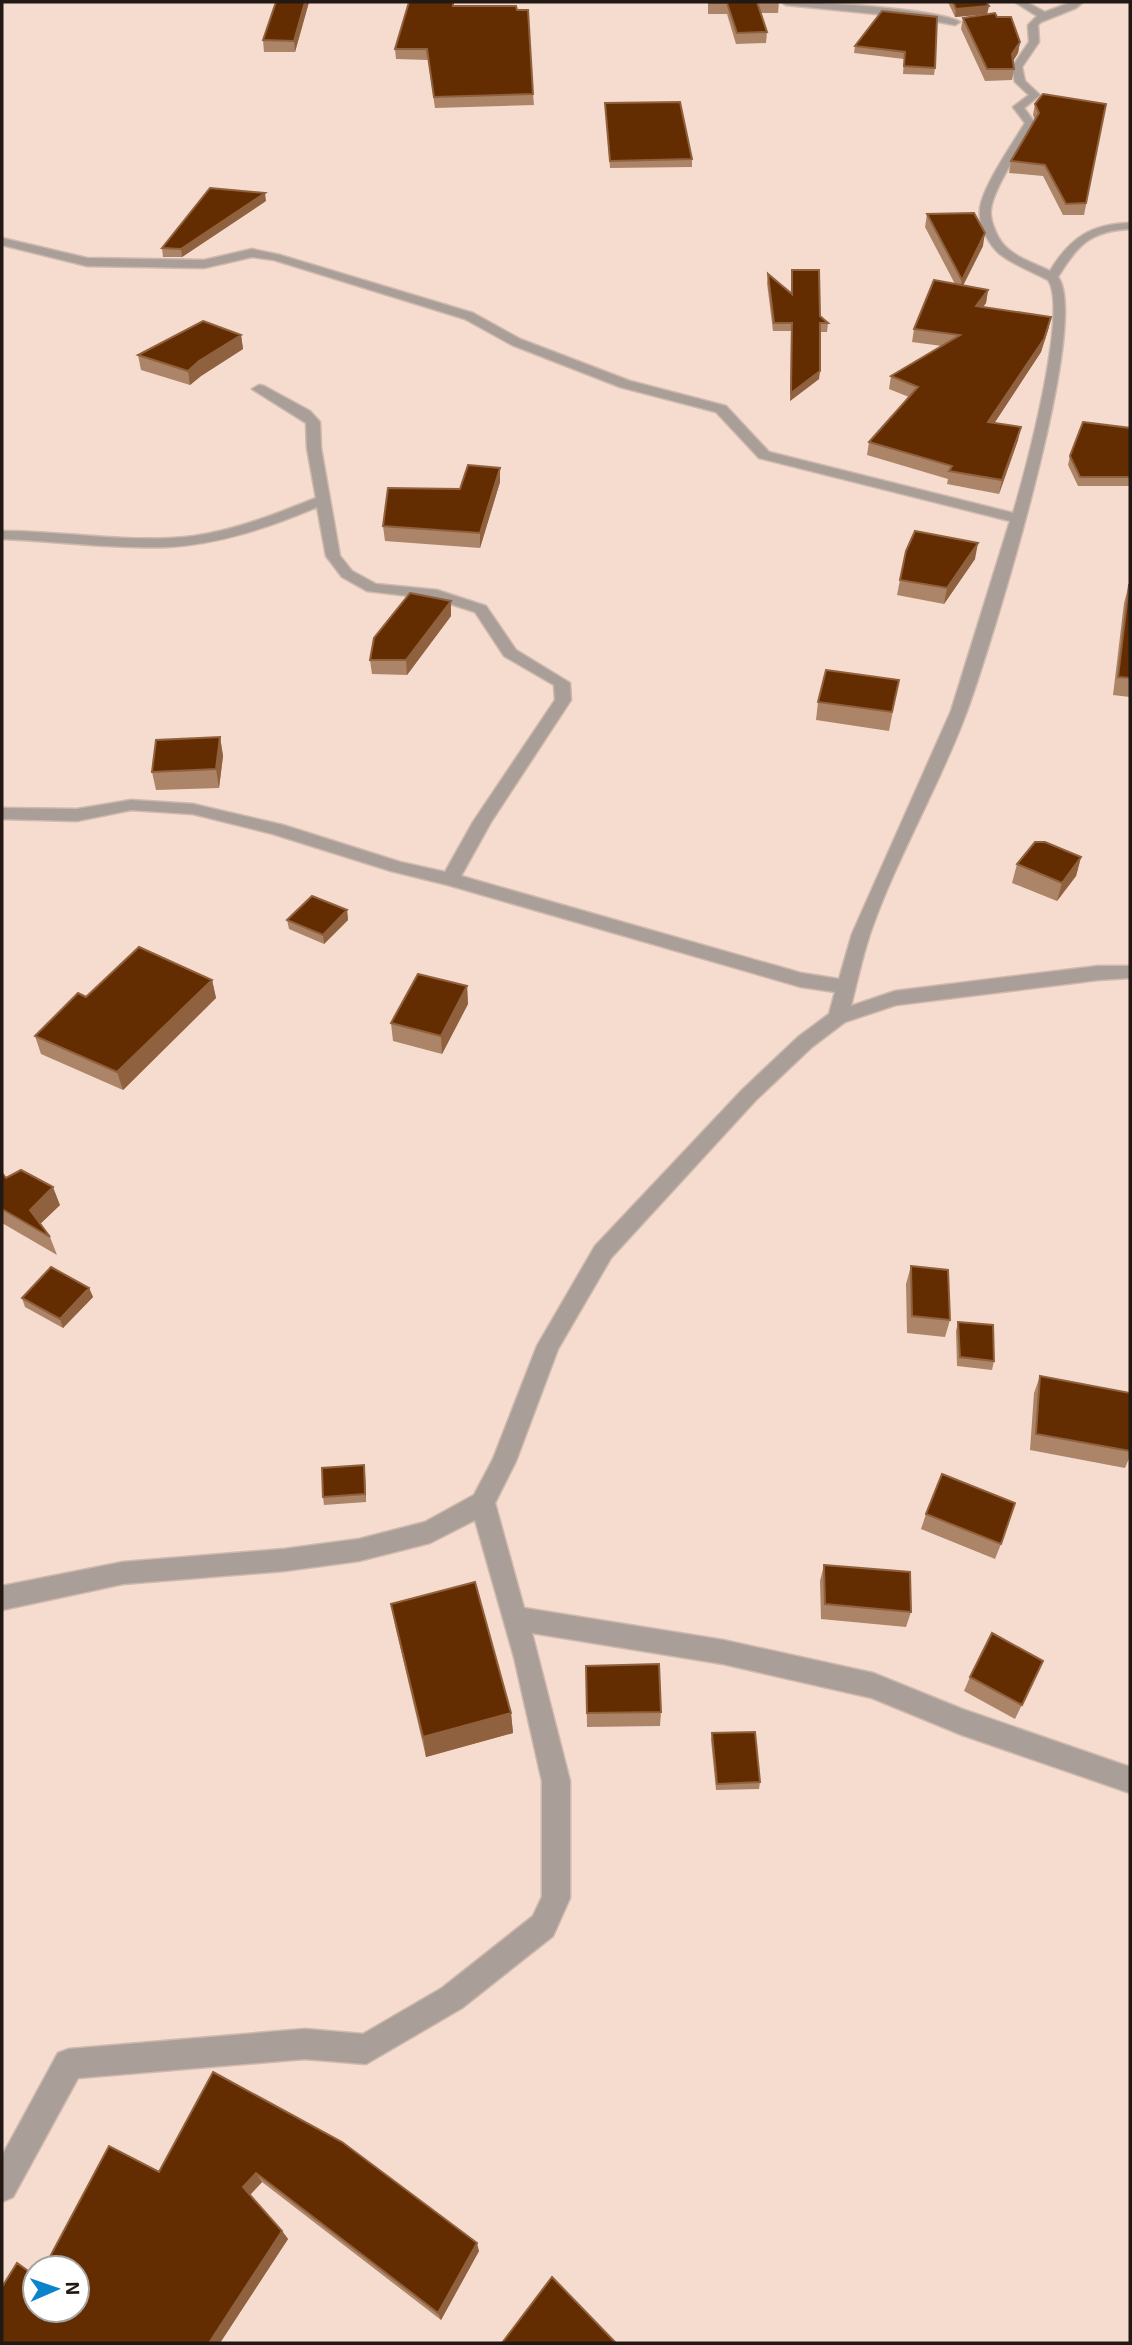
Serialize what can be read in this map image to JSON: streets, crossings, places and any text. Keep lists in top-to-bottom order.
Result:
{
  "north": "right"
}
